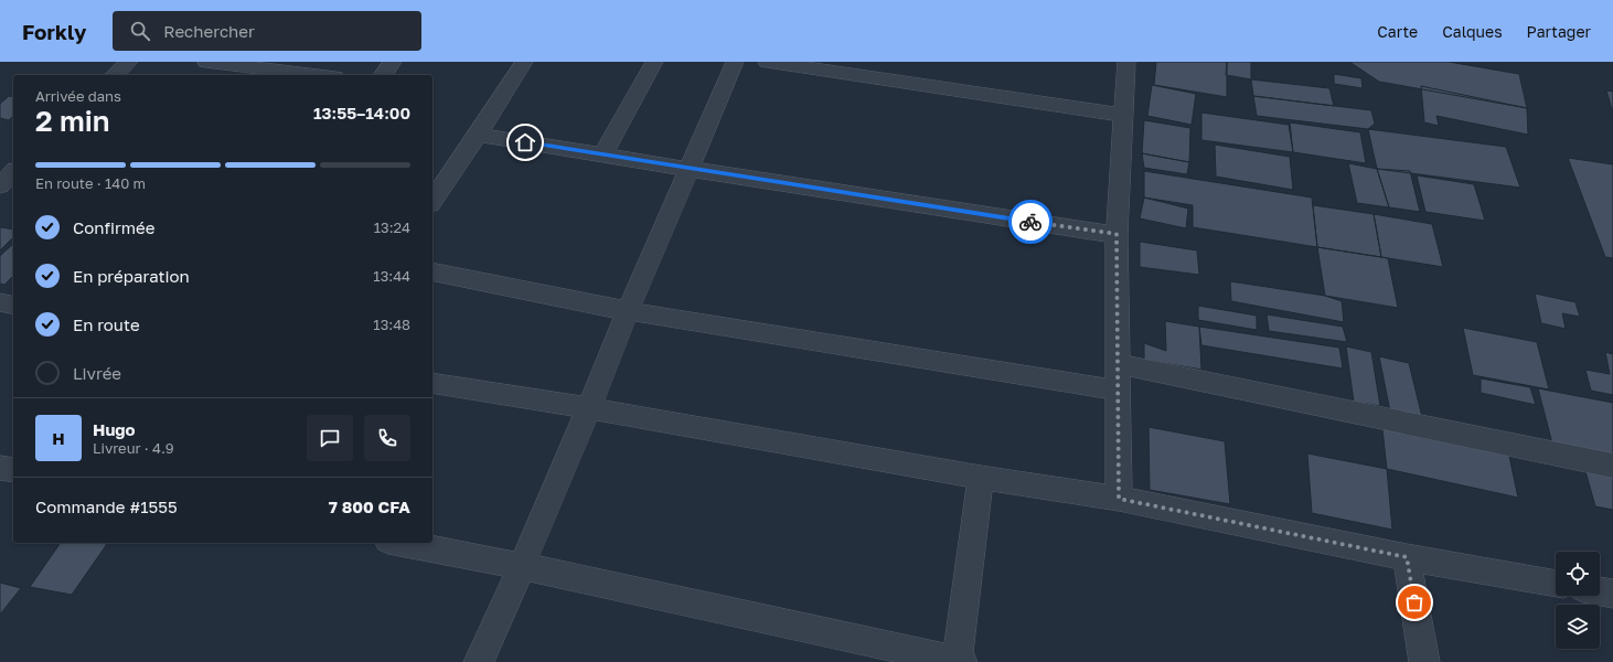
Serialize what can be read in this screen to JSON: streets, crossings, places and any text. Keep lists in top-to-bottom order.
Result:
{
  "page": {
    "header": "Forkly",
    "search": "Rechercher",
    "nav": ["Carte", "Calques", "Partager"],
    "heading": ["2 min", "Arrivée dans", "13:55–14:00"],
    "panel": [
      "Hugo",
      "Livreur · 4.9",
      "Commande #1555",
      "7 800 CFA"
    ],
    "bar": "En route · 140 m",
    "list": [
      ["Confirmée", "13:24"],
      ["En préparation", "13:44"],
      ["En route", "13:48"],
      "Livrée"
    ],
    "round": "H"
  }
}
